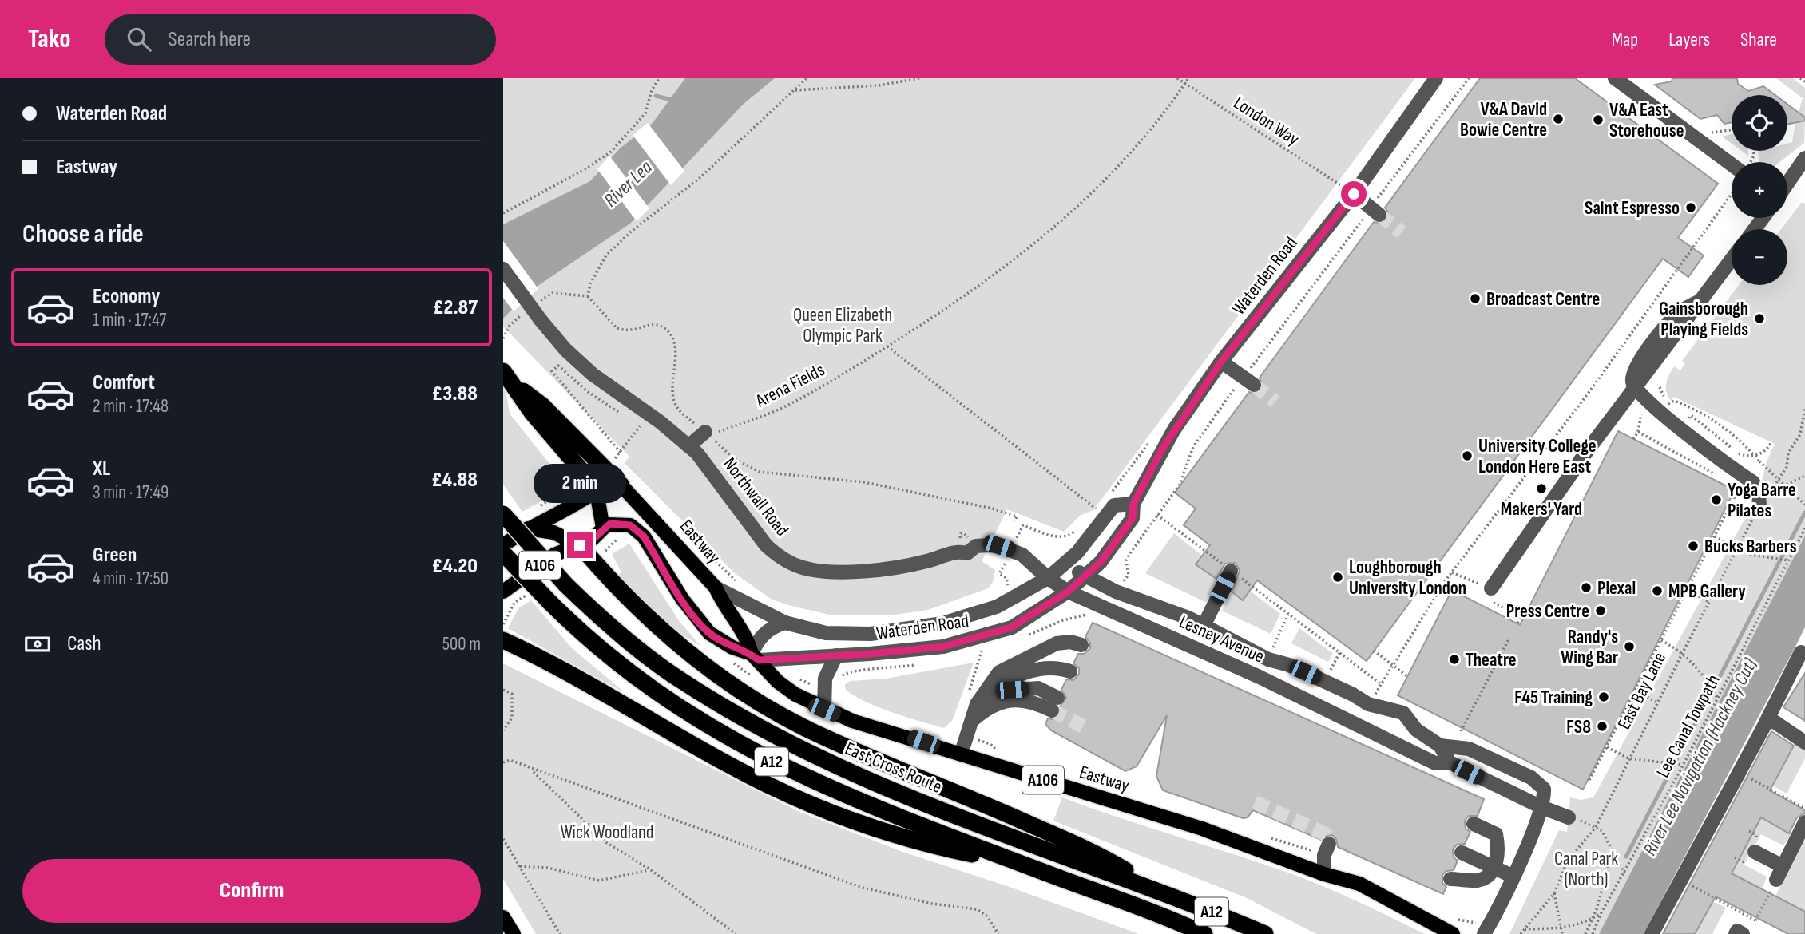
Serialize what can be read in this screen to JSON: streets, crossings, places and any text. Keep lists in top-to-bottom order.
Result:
{
  "streets": {
    "highway": ["A12", "East Cross Route"],
    "main road": ["Eastway", "A106"],
    "street": ["Waterden Road", "Northwall Road", "Lesney Avenue"],
    "path": [
      "London Way",
      "Arena Fields",
      "East Bay Lane",
      "Lee Canal Towpath"
    ]
  },
  "crossings": [
    ["London Way", "Arena Fields"],
    ["Waterden Road", "Northwall Road"],
    ["Waterden Road", "Eastway"],
    ["Waterden Road", "Lesney Avenue"],
    ["Northwall Road", "Lesney Avenue"],
    ["Eastway", "A106"],
    ["A106", "A12"],
    ["A12", "East Cross Route"]
  ],
  "water": ["River Lea", "River Lee Navigation (Hackney Cut)"],
  "parks": ["Queen Elizabeth Olympic Park", "Wick Woodland", "Canal Park (North)"],
  "places": [
    "V&A David Bowie Centre",
    "V&A East Storehouse",
    "Saint Espresso",
    "Broadcast Centre",
    "Gainsborough Playing Fields",
    "University College London Here East",
    "Makers' Yard",
    "Yoga Barre Pilates",
    "Bucks Barbers",
    "Loughborough University London",
    "Plexal",
    "MPB Gallery",
    "Press Centre",
    "Randy's Wing Bar",
    "Theatre",
    "F45 Training",
    "FS8"
  ],
  "page": {
    "header": "Tako",
    "search": "Search here",
    "nav": ["Map", "Layers", "Share"],
    "banner": ["Waterden Road", "Eastway"],
    "map_buttons": ["+", "−"],
    "heading": "Choose a ride",
    "list": [
      {
        "name": "Economy",
        "note": "1 min · 17:47",
        "value": "£2.87"
      },
      {
        "name": "Comfort",
        "note": "2 min · 17:48",
        "value": "£3.88"
      },
      {
        "name": "XL",
        "note": "3 min · 17:49",
        "value": "£4.88"
      },
      {
        "name": "Green",
        "note": "4 min · 17:50",
        "value": "£4.20"
      }
    ],
    "bubble": "2 min",
    "pay": ["Cash", "500 m"],
    "buttons": "Confirm"
  }
}
